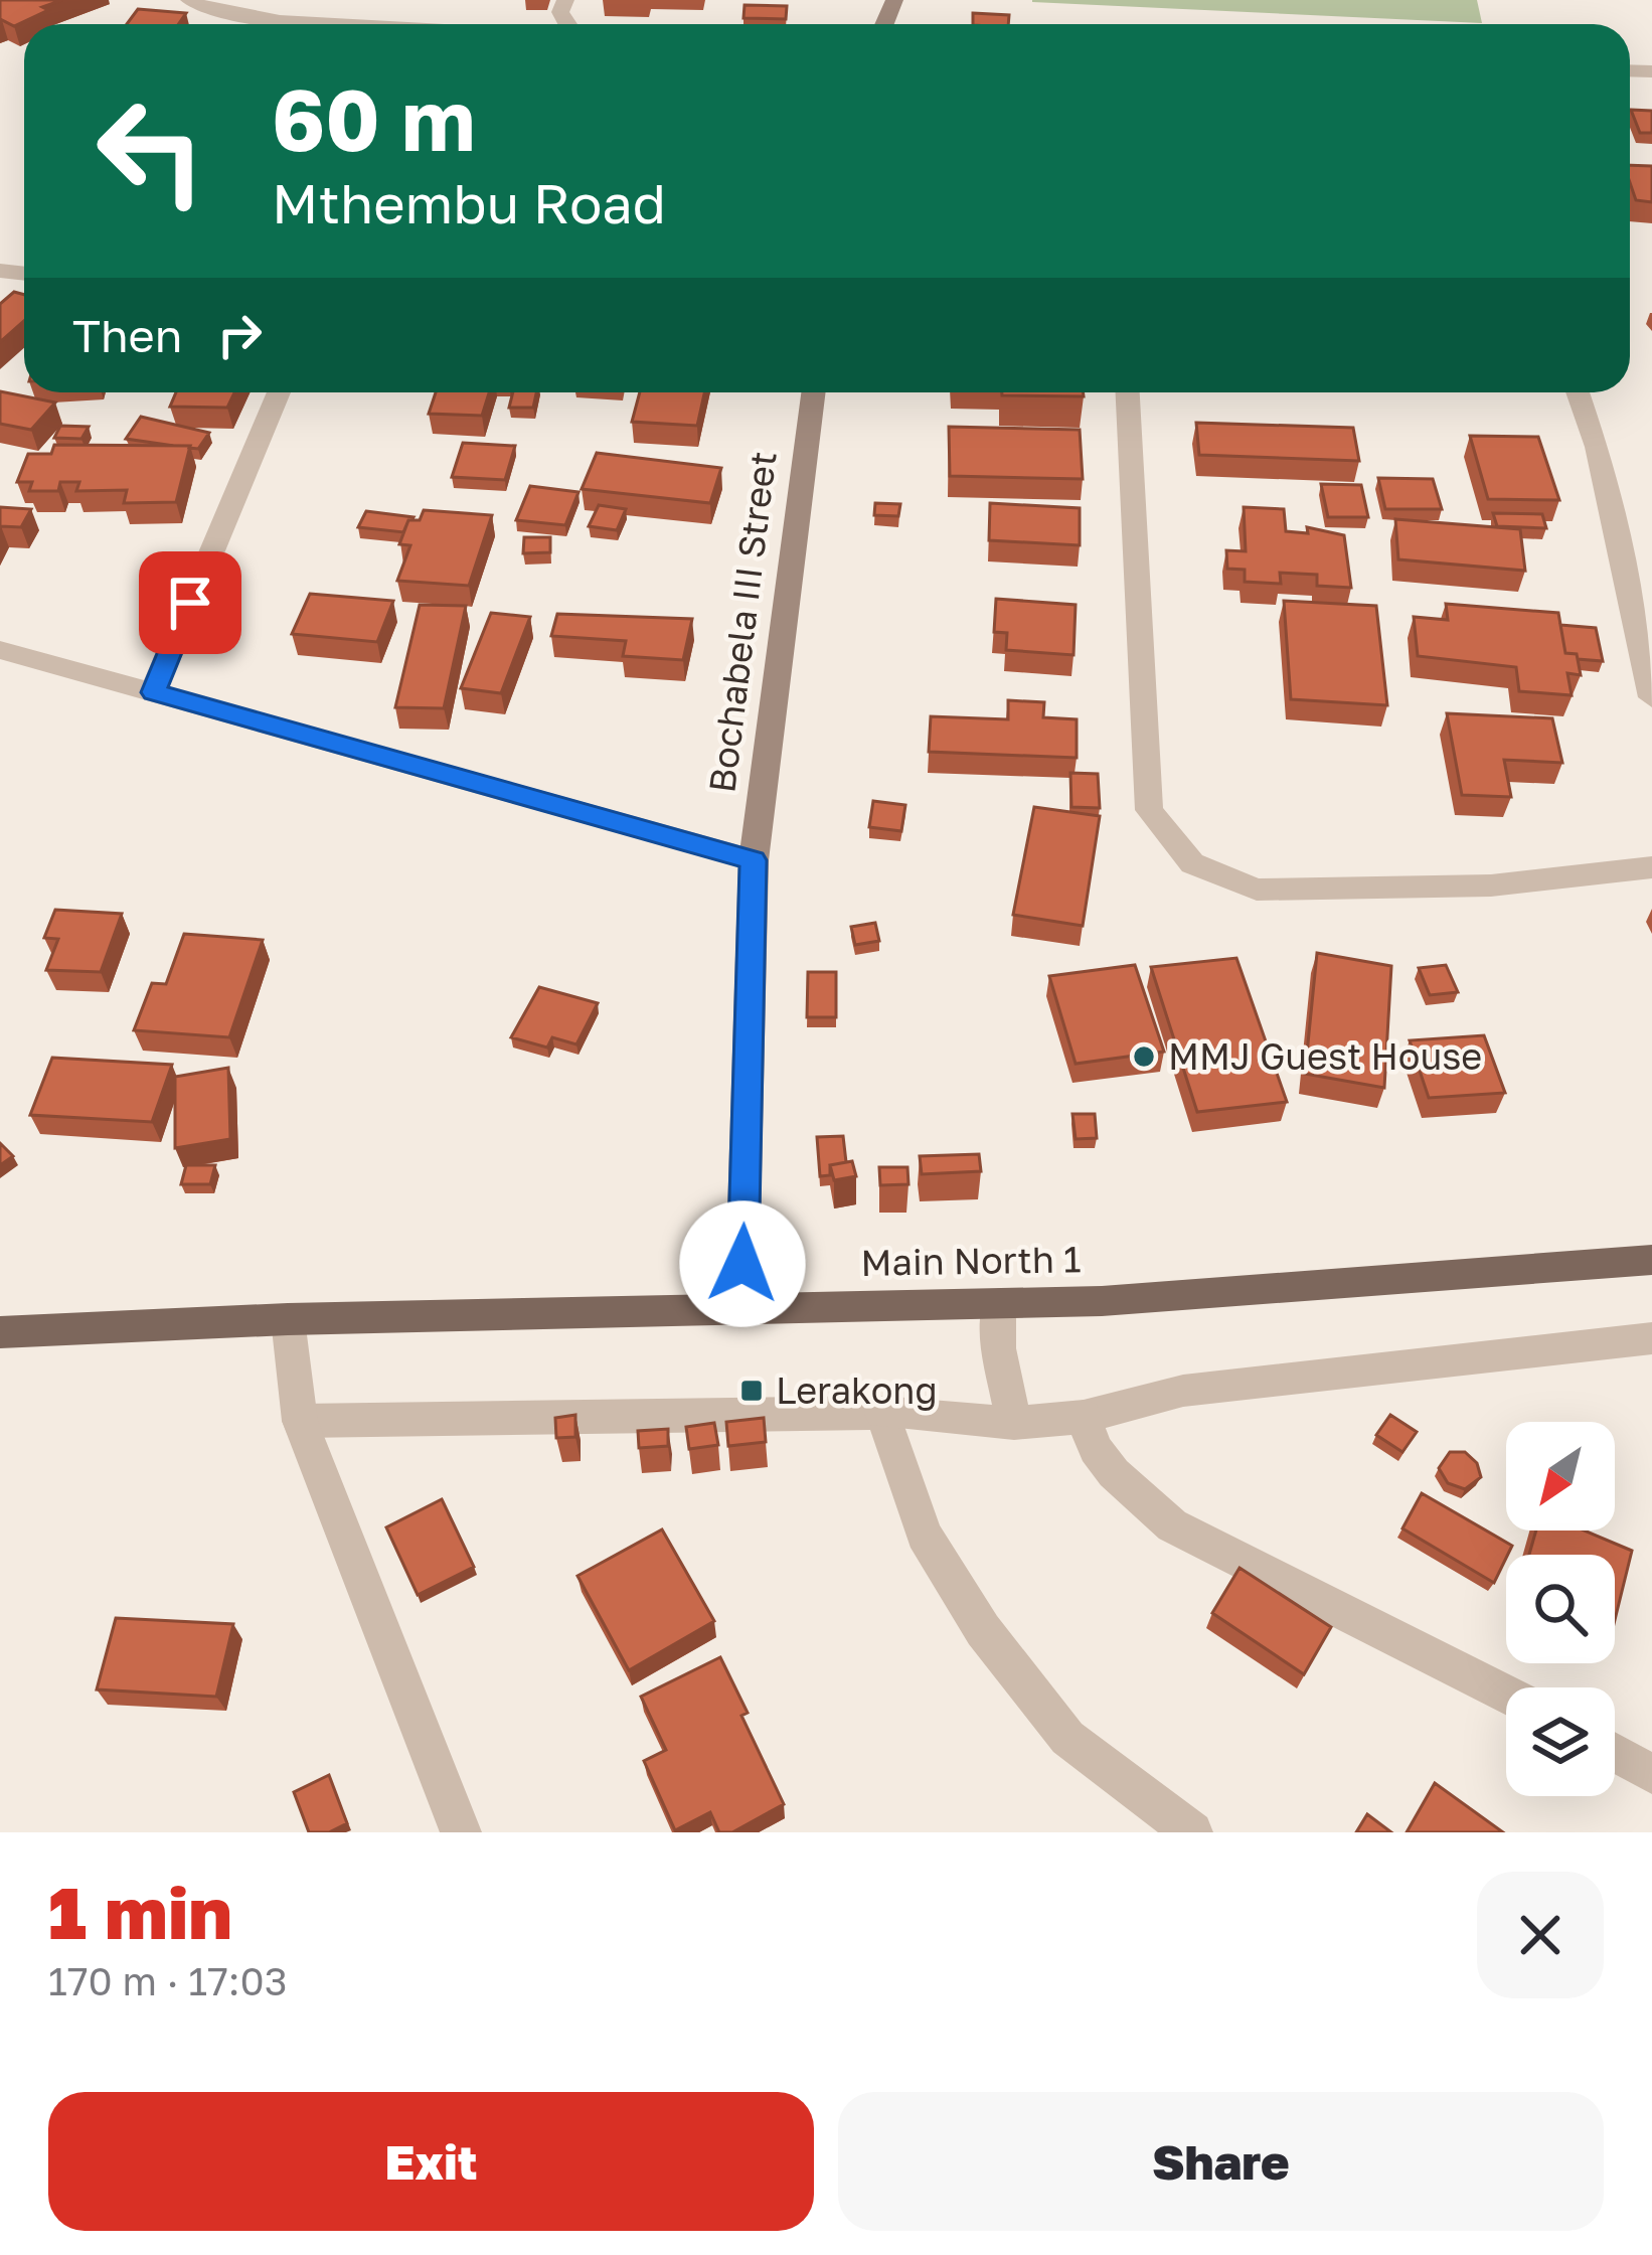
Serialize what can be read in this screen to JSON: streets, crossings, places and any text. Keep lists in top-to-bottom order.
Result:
{
  "streets": {
    "main road": ["Main North 1"],
    "street": ["Bochabela III Street"]
  },
  "crossings": [
    ["Bochabela III Street", "Main North 1"]
  ],
  "places": {
    "other": ["MMJ Guest House"],
    "transit": ["Lerakong"]
  },
  "north": "bottom left",
  "page": {
    "turn": ["60 m", "Mthembu Road"],
    "then": "Then",
    "heading": ["1 min", "170 m · 17:03"],
    "buttons": ["Exit", "Share"]
  }
}
